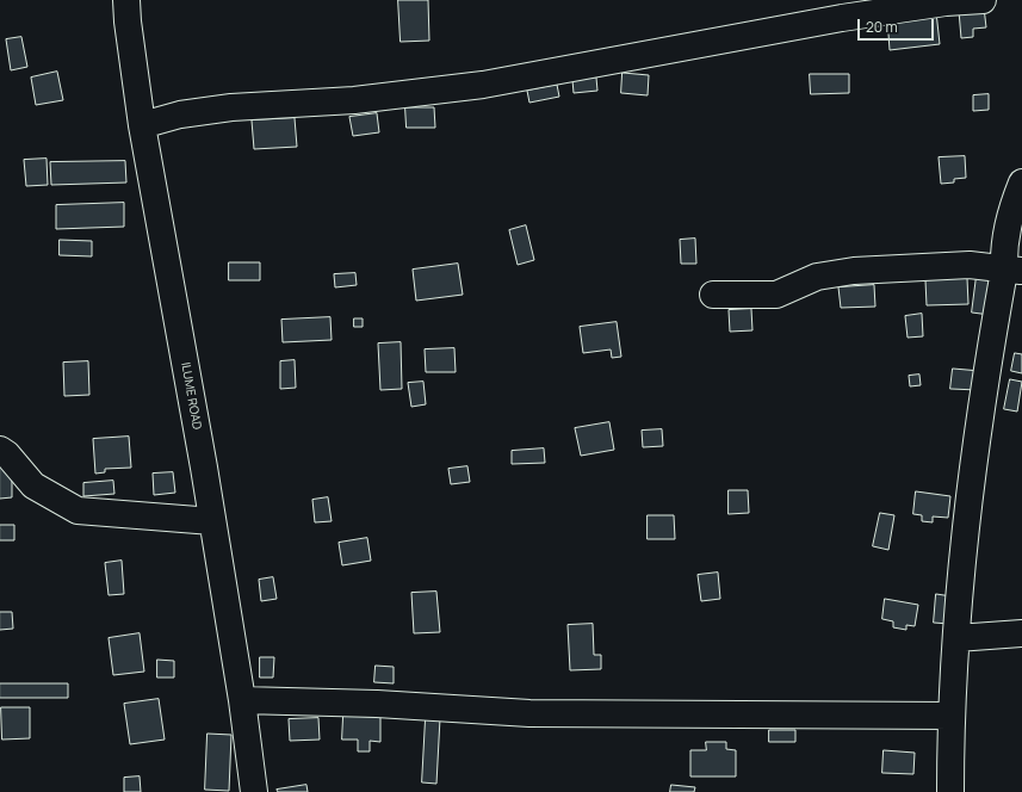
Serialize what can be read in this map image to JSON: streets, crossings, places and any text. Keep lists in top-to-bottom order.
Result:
{
  "streets": {
    "street": ["ILUME ROAD"]
  },
  "scale_bar": "20 m"
}
